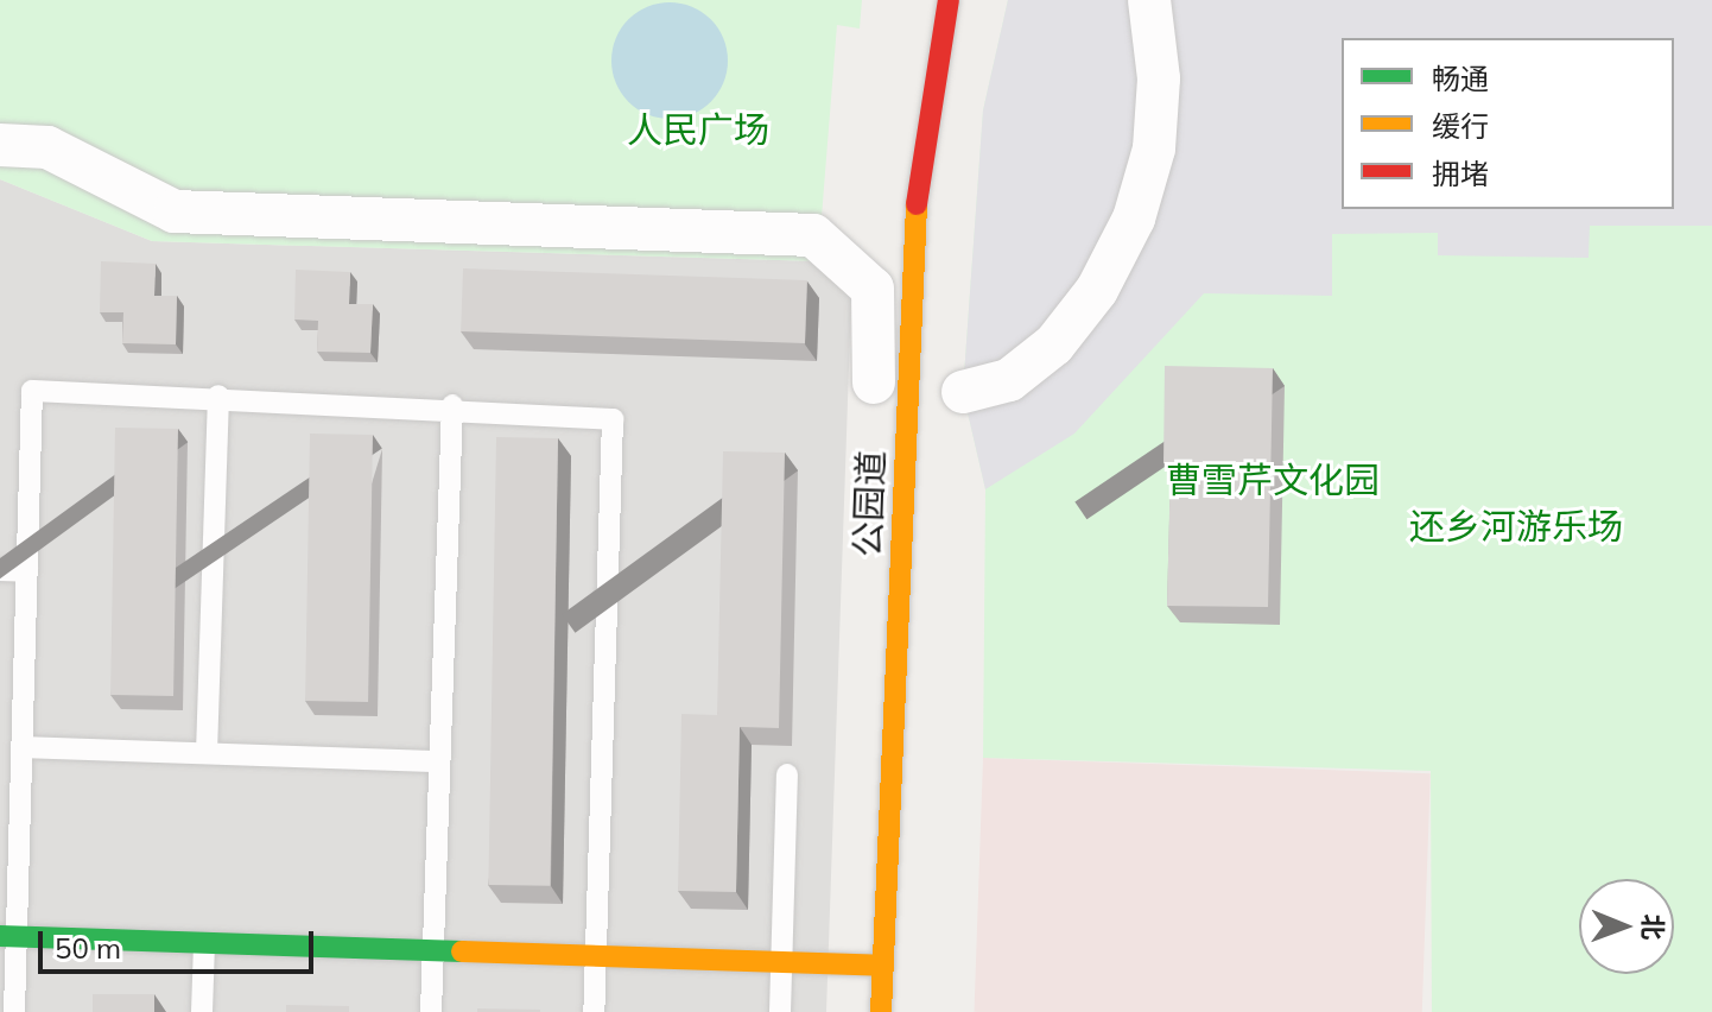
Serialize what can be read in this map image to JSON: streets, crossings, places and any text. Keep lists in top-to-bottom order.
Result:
{
  "streets": {
    "main road": ["公园道"]
  },
  "parks": ["人民广场", "曹雪芹文化园", "还乡河游乐场"],
  "legend": ["畅通", "缓行", "拥堵"],
  "scale_bar": "50 m",
  "north": "right"
}
